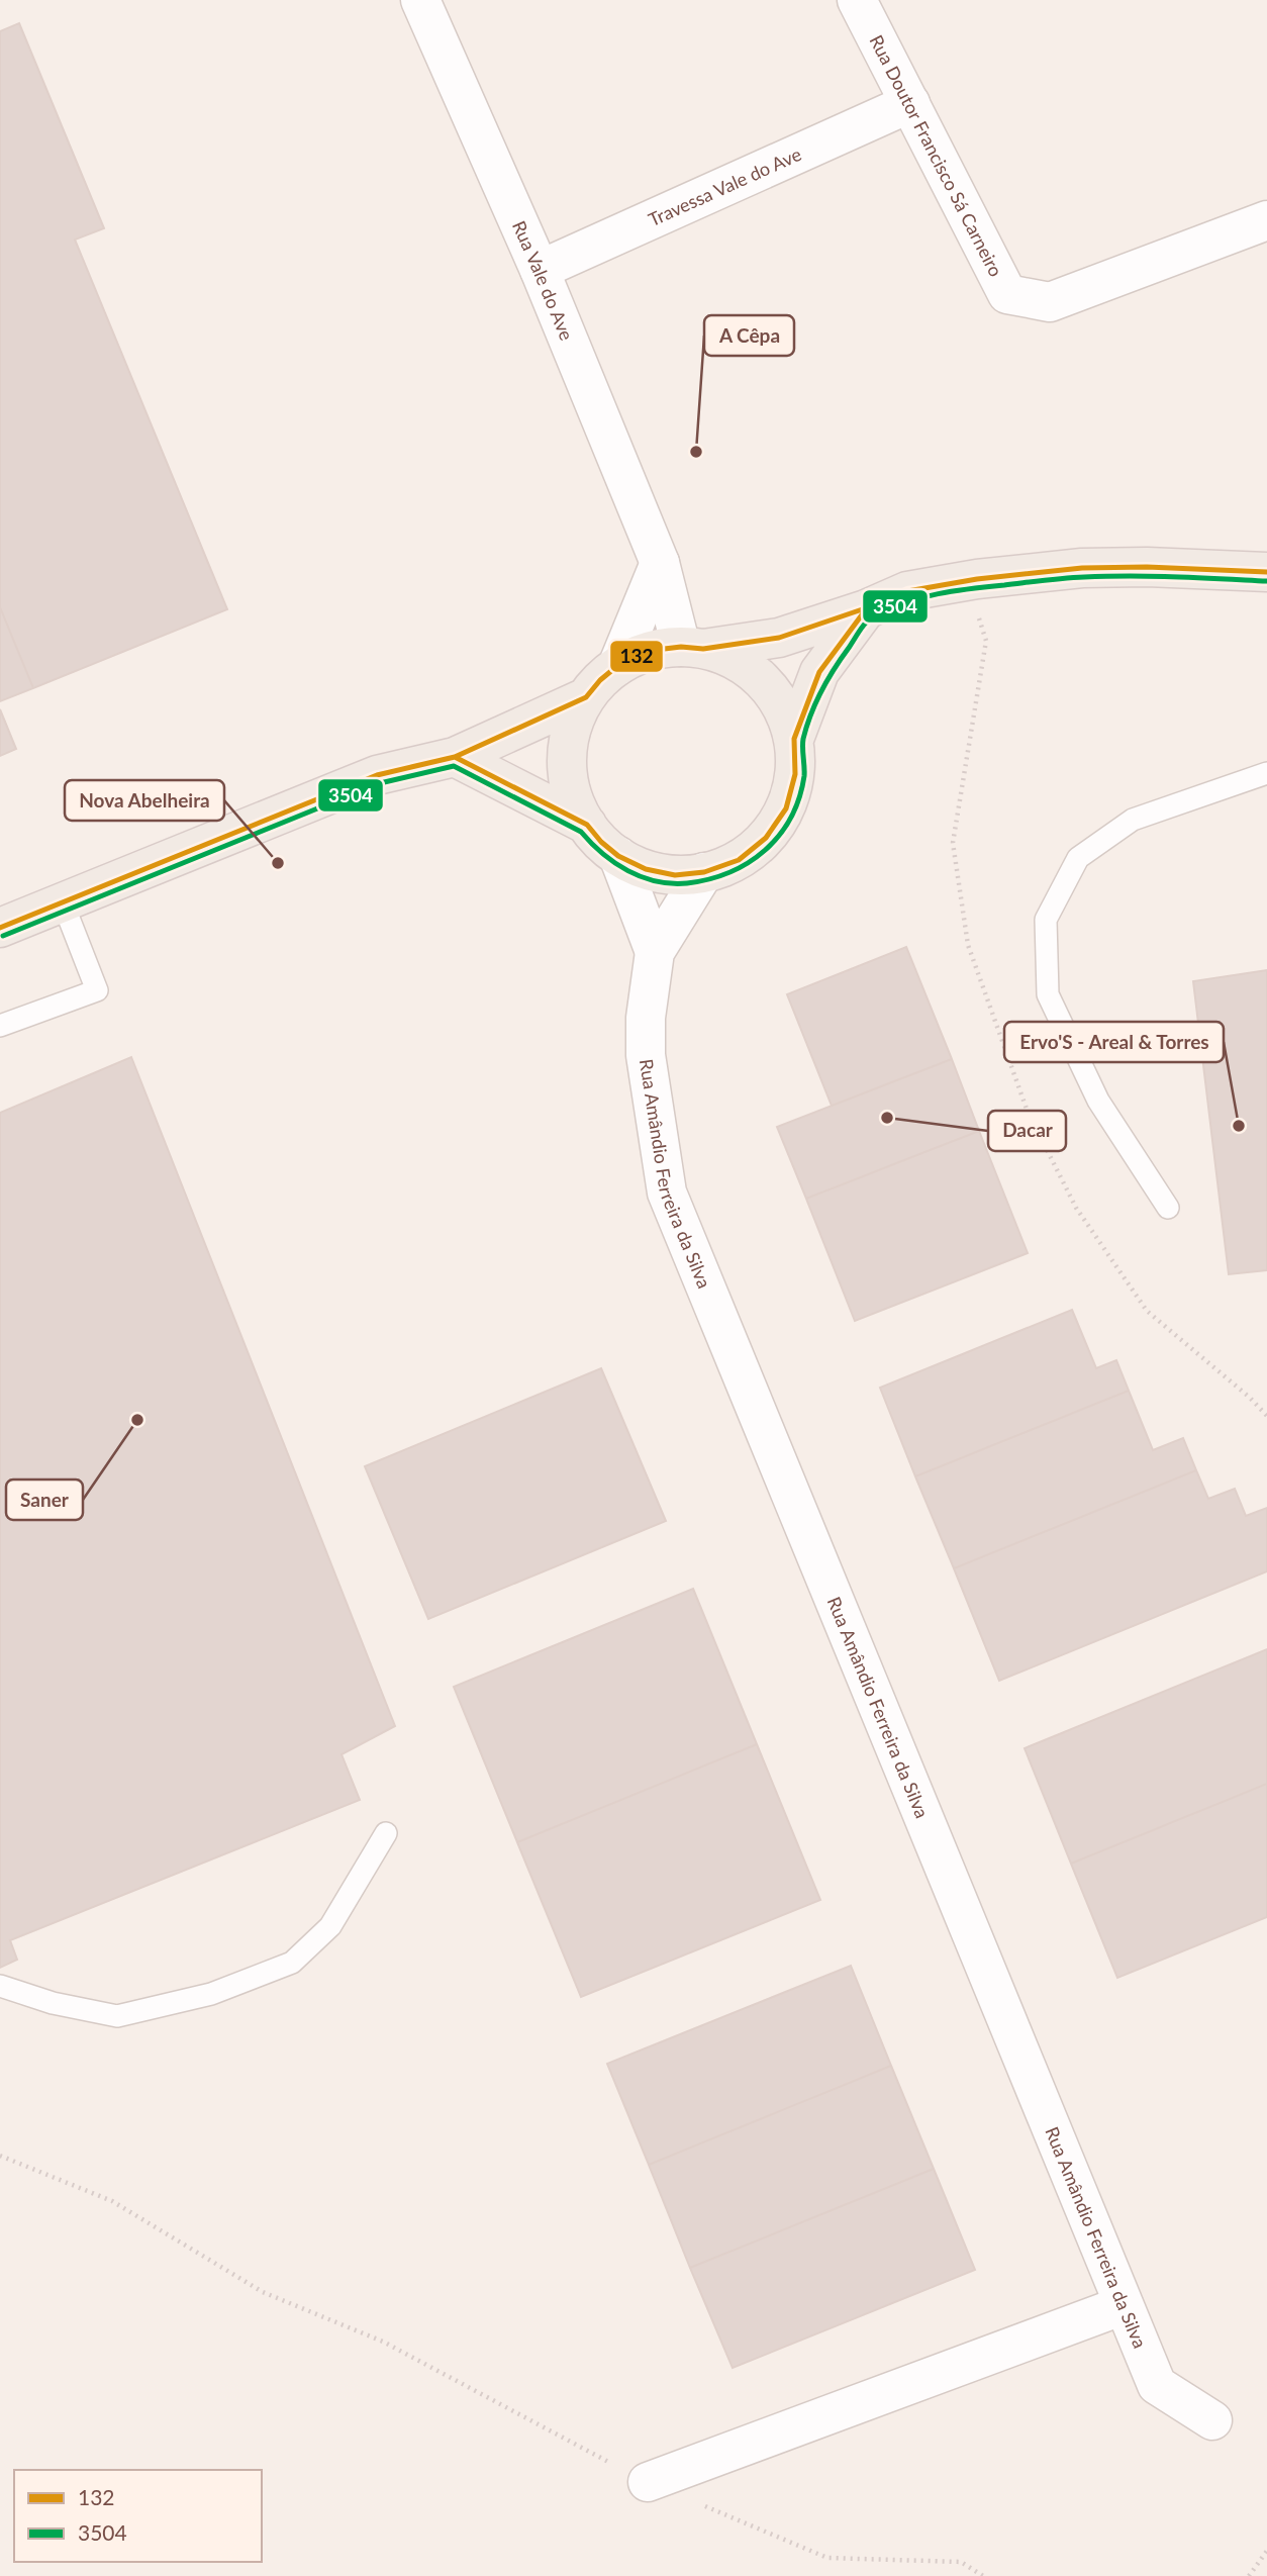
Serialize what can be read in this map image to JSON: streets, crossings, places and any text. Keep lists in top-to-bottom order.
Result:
{
  "streets": {
    "street": [
      "Rua Doutor Francisco Sá Carneiro",
      "Travessa Vale do Ave",
      "Rua Vale do Ave",
      "Rua Amândio Ferreira da Silva"
    ]
  },
  "crossings": [
    ["Rua Doutor Francisco Sá Carneiro", "Travessa Vale do Ave"],
    ["Travessa Vale do Ave", "Rua Vale do Ave"],
    ["Rua Vale do Ave", "Rua Amândio Ferreira da Silva"]
  ],
  "places": [
    "A Cêpa",
    "Nova Abelheira",
    "Dacar",
    "Ervo'S - Areal & Torres",
    "Saner"
  ],
  "lines": ["transit line 132", "transit line 3504"],
  "legend": ["132", "3504"]
}
